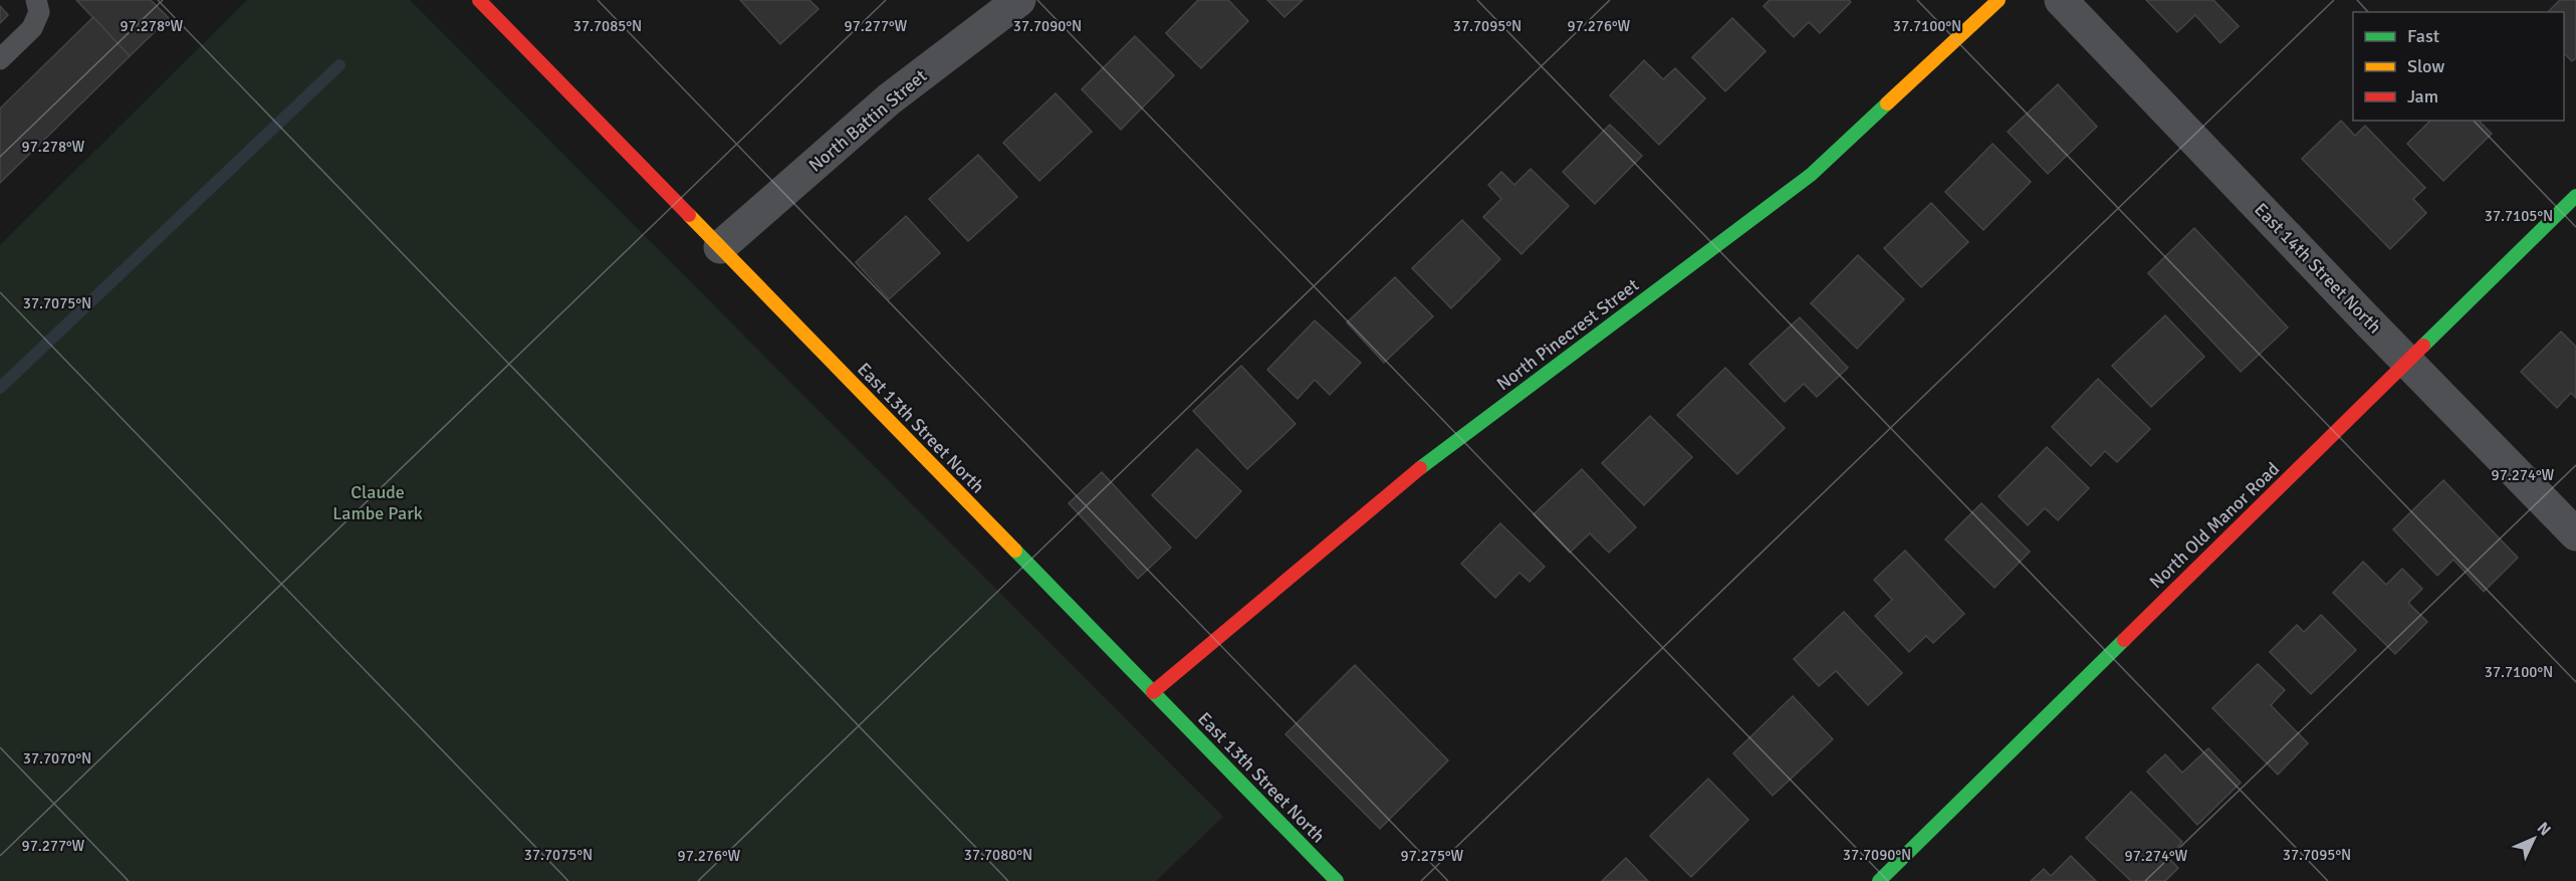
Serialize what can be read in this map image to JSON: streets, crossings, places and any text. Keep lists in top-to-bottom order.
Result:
{
  "streets": {
    "street": [
      "North Battin Street",
      "East 14th Street North",
      "North Pinecrest Street",
      "East 13th Street North",
      "North Old Manor Road"
    ]
  },
  "crossings": [
    ["North Battin Street", "East 13th Street North"],
    ["East 14th Street North", "North Old Manor Road"],
    ["North Pinecrest Street", "East 13th Street North"]
  ],
  "parks": ["Claude Lambe Park"],
  "legend": ["Fast", "Slow", "Jam"],
  "north": "top right",
  "coordinates": [
    "97.278°W",
    "97.277°W",
    "97.276°W",
    "37.7085°N",
    "37.7090°N",
    "37.7095°N",
    "37.7100°N",
    "37.7105°N",
    "37.7075°N",
    "97.274°W",
    "37.7070°N",
    "37.7080°N",
    "97.275°W"
  ]
}
